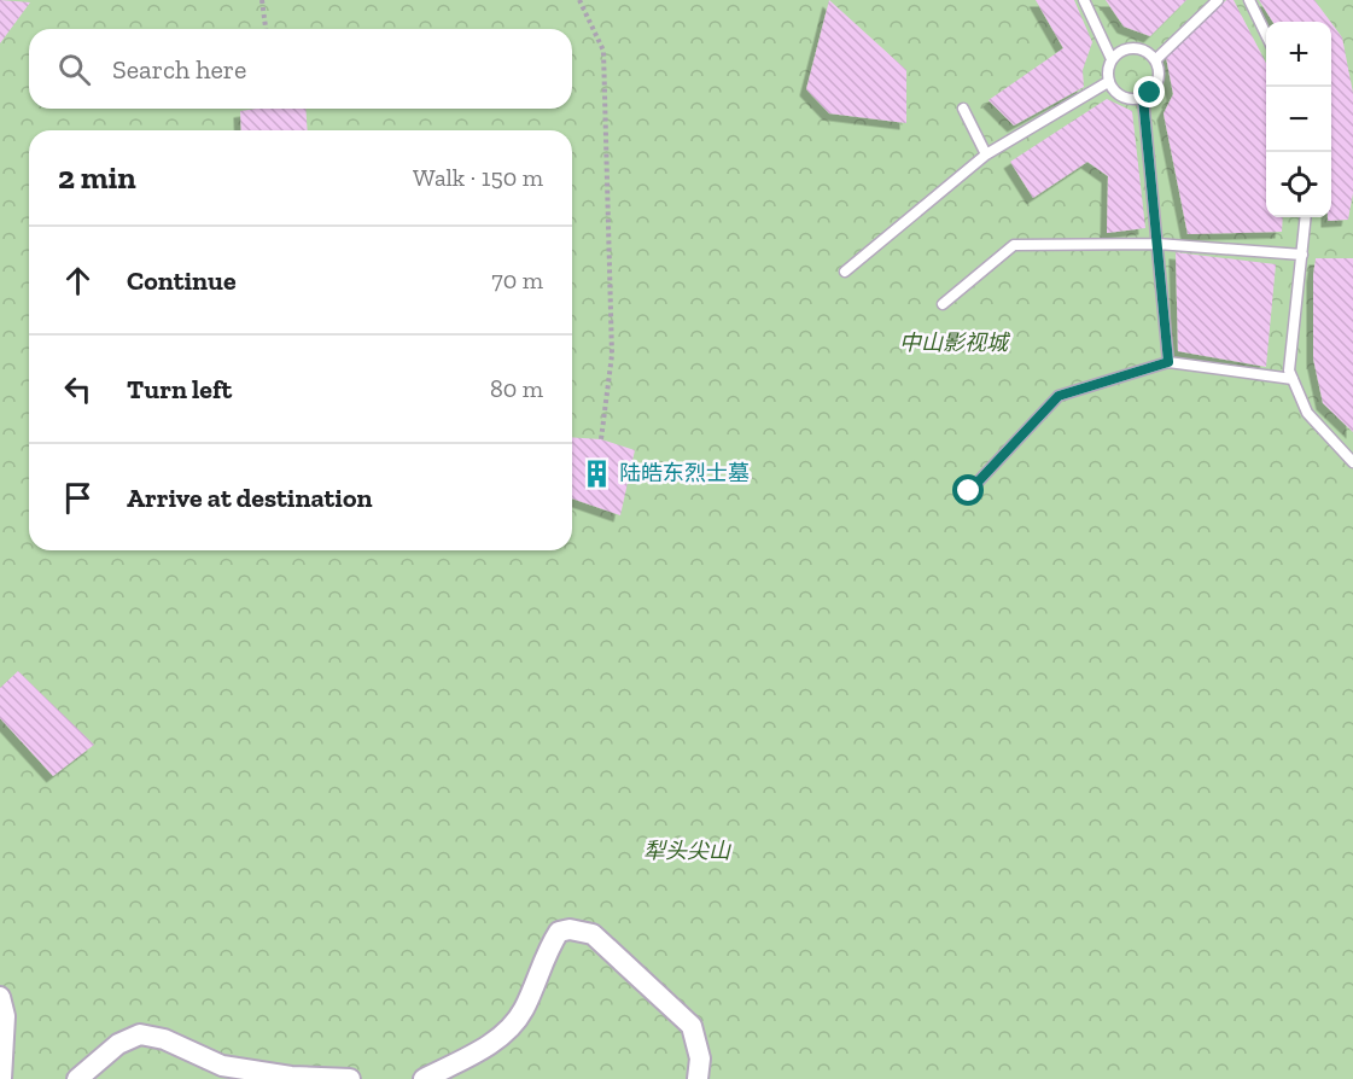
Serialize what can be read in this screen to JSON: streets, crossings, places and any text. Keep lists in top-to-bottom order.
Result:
{
  "parks": ["中山影视城", "犁头尖山"],
  "places": {
    "building": ["陆皓东烈士墓"]
  },
  "page": {
    "map_buttons": ["+", "−"],
    "search": "Search here",
    "heading": ["2 min", "Walk · 150 m"],
    "list": [
      ["Continue", "70 m"],
      ["Turn left", "80 m"],
      "Arrive at destination"
    ]
  }
}
